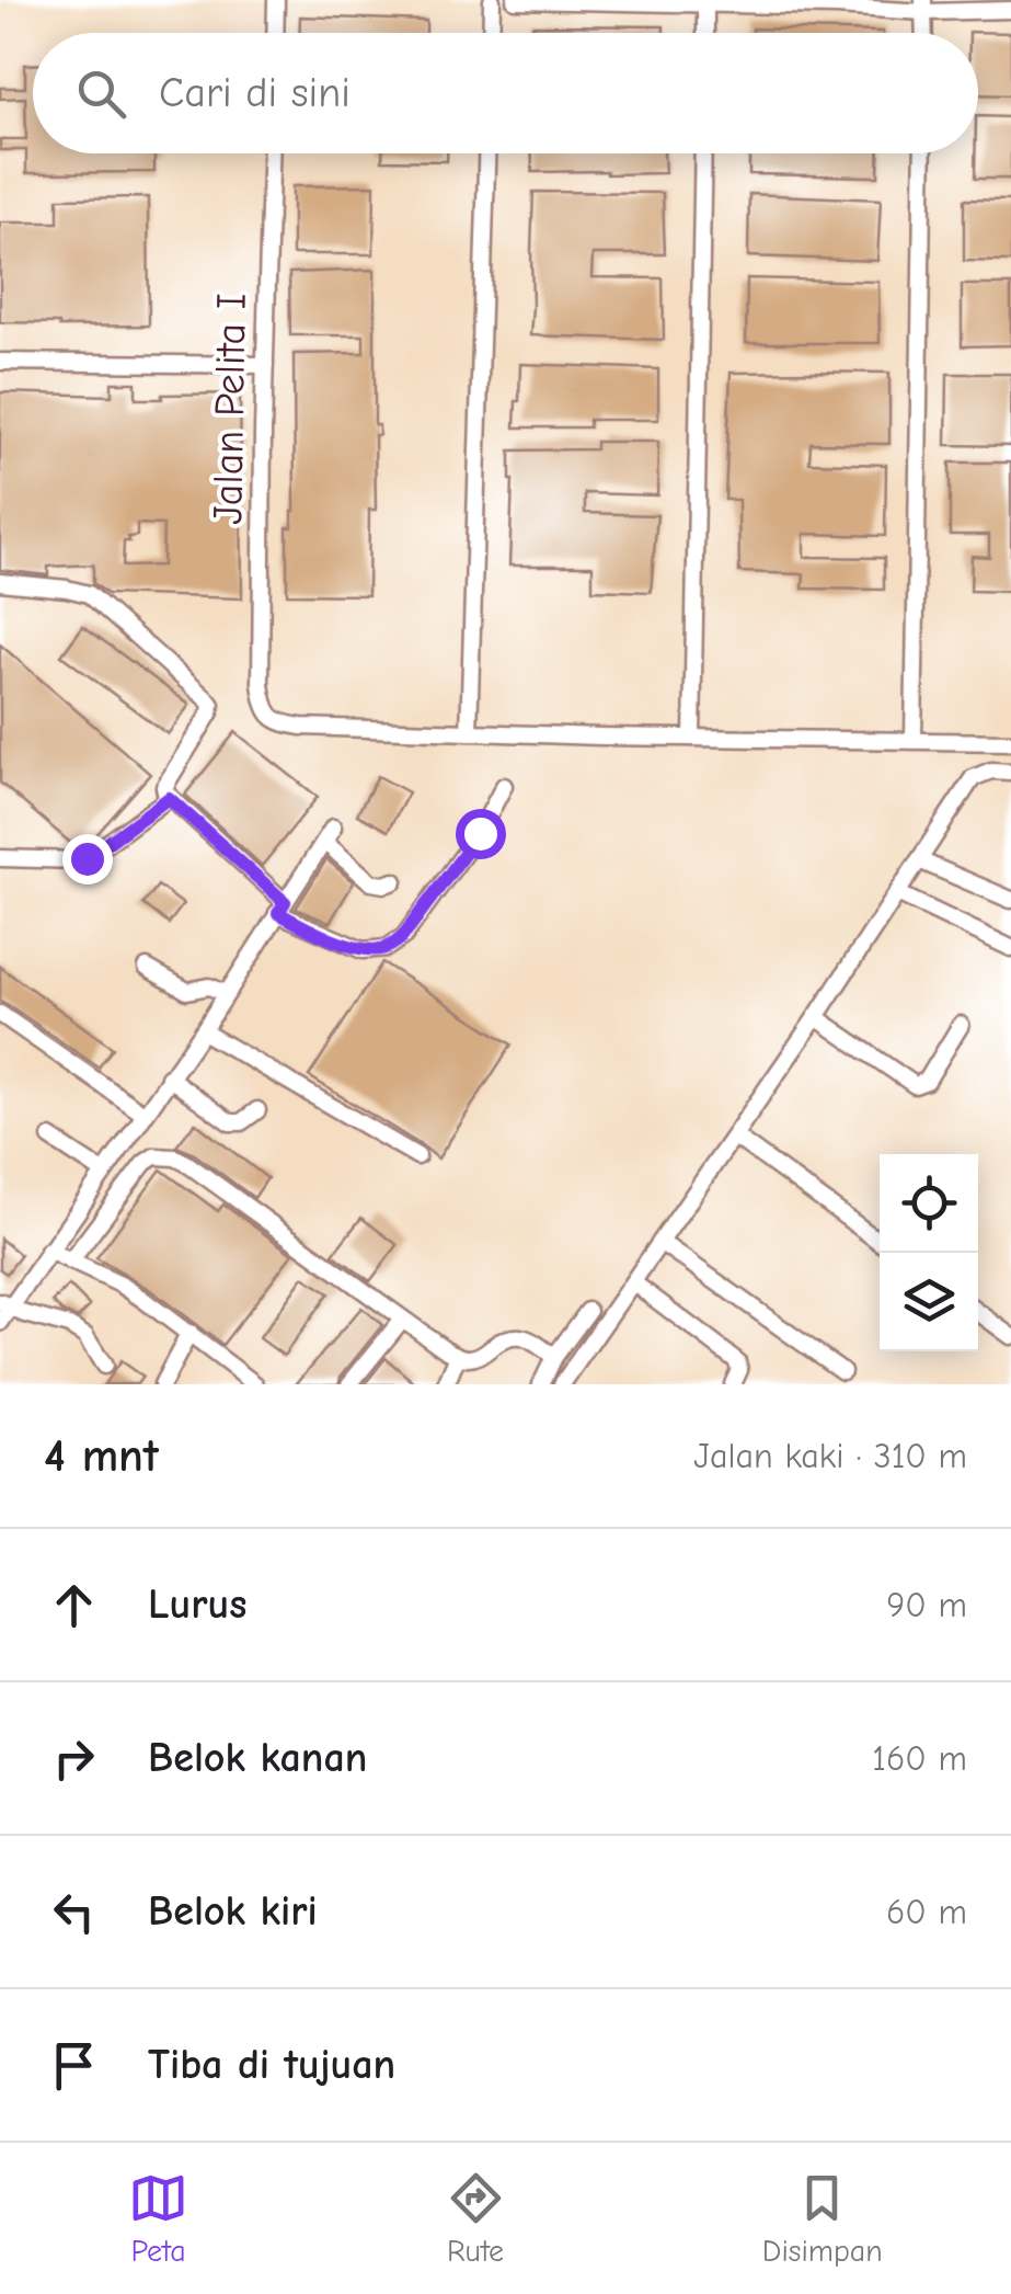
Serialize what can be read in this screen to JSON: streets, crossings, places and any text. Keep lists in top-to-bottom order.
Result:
{
  "streets": {
    "street": ["Jalan Pelita I"]
  },
  "page": {
    "search": "Cari di sini",
    "heading": ["4 mnt", "Jalan kaki · 310 m"],
    "list": [
      ["Lurus", "90 m"],
      ["Belok kanan", "160 m"],
      ["Belok kiri", "60 m"],
      "Tiba di tujuan"
    ],
    "nav": ["Peta", "Rute", "Disimpan"]
  }
}
